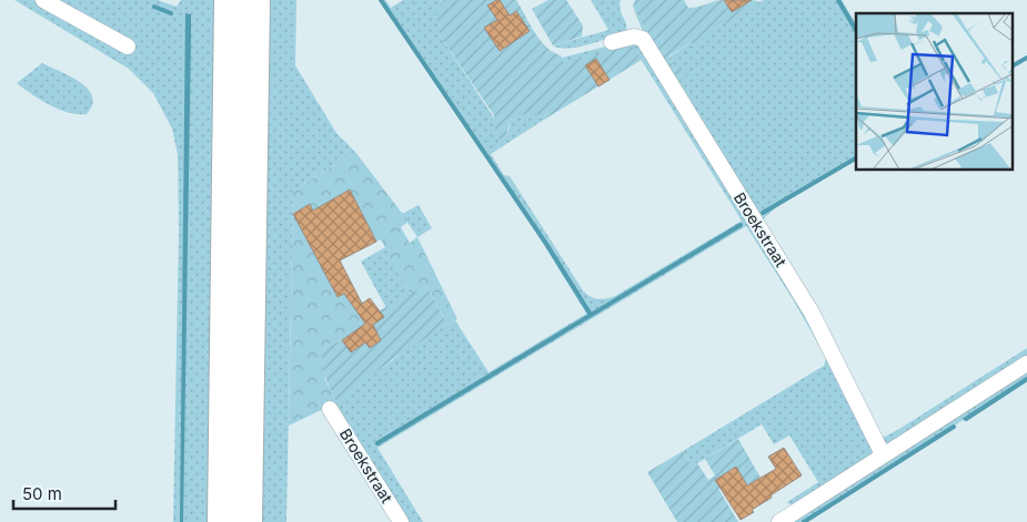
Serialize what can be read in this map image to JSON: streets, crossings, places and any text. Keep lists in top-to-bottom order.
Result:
{
  "streets": {
    "street": ["Broekstraat"]
  },
  "scale_bar": "50 m"
}
